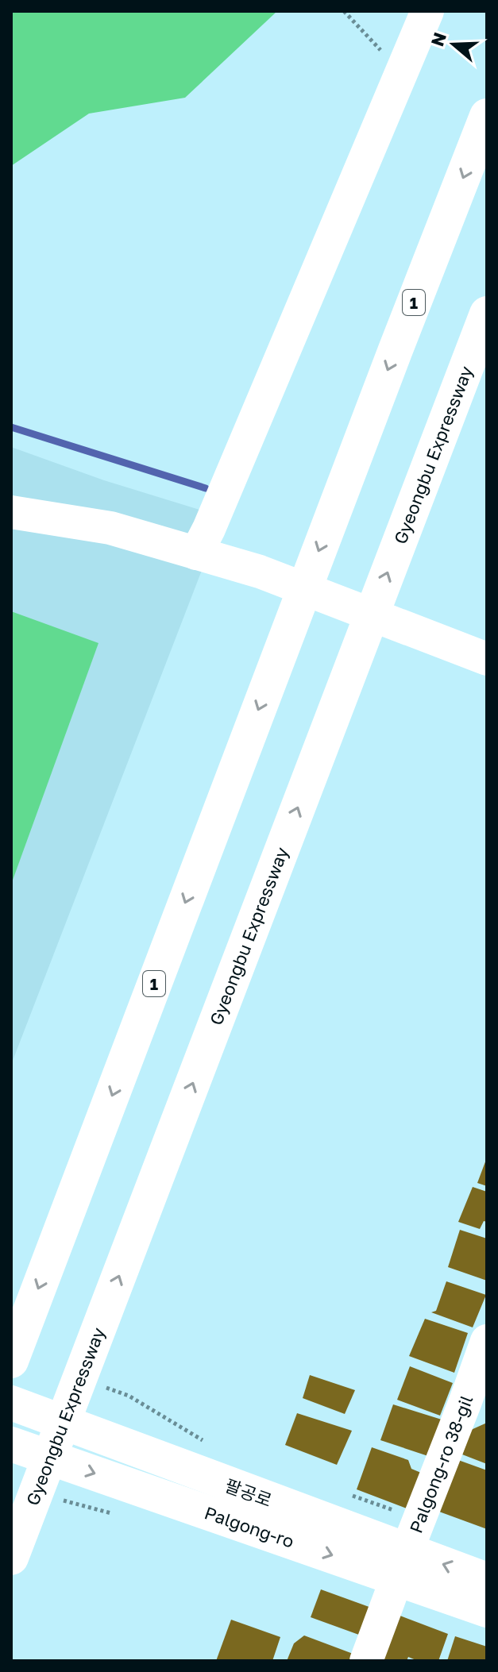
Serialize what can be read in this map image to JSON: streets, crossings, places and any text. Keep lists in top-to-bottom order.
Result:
{
  "streets": {
    "main road": [
      "1",
      "Gyeongbu Expressway",
      "팔공로",
      "Palgong-ro"
    ],
    "street": ["Palgong-ro 38-gil"]
  },
  "crossings": [
    ["Palgong-ro 38-gil", "팔공로"],
    ["Palgong-ro 38-gil", "Palgong-ro"],
    ["팔공로", "Palgong-ro"]
  ],
  "one_way": ["Palgong-ro"],
  "north": "left"
}
